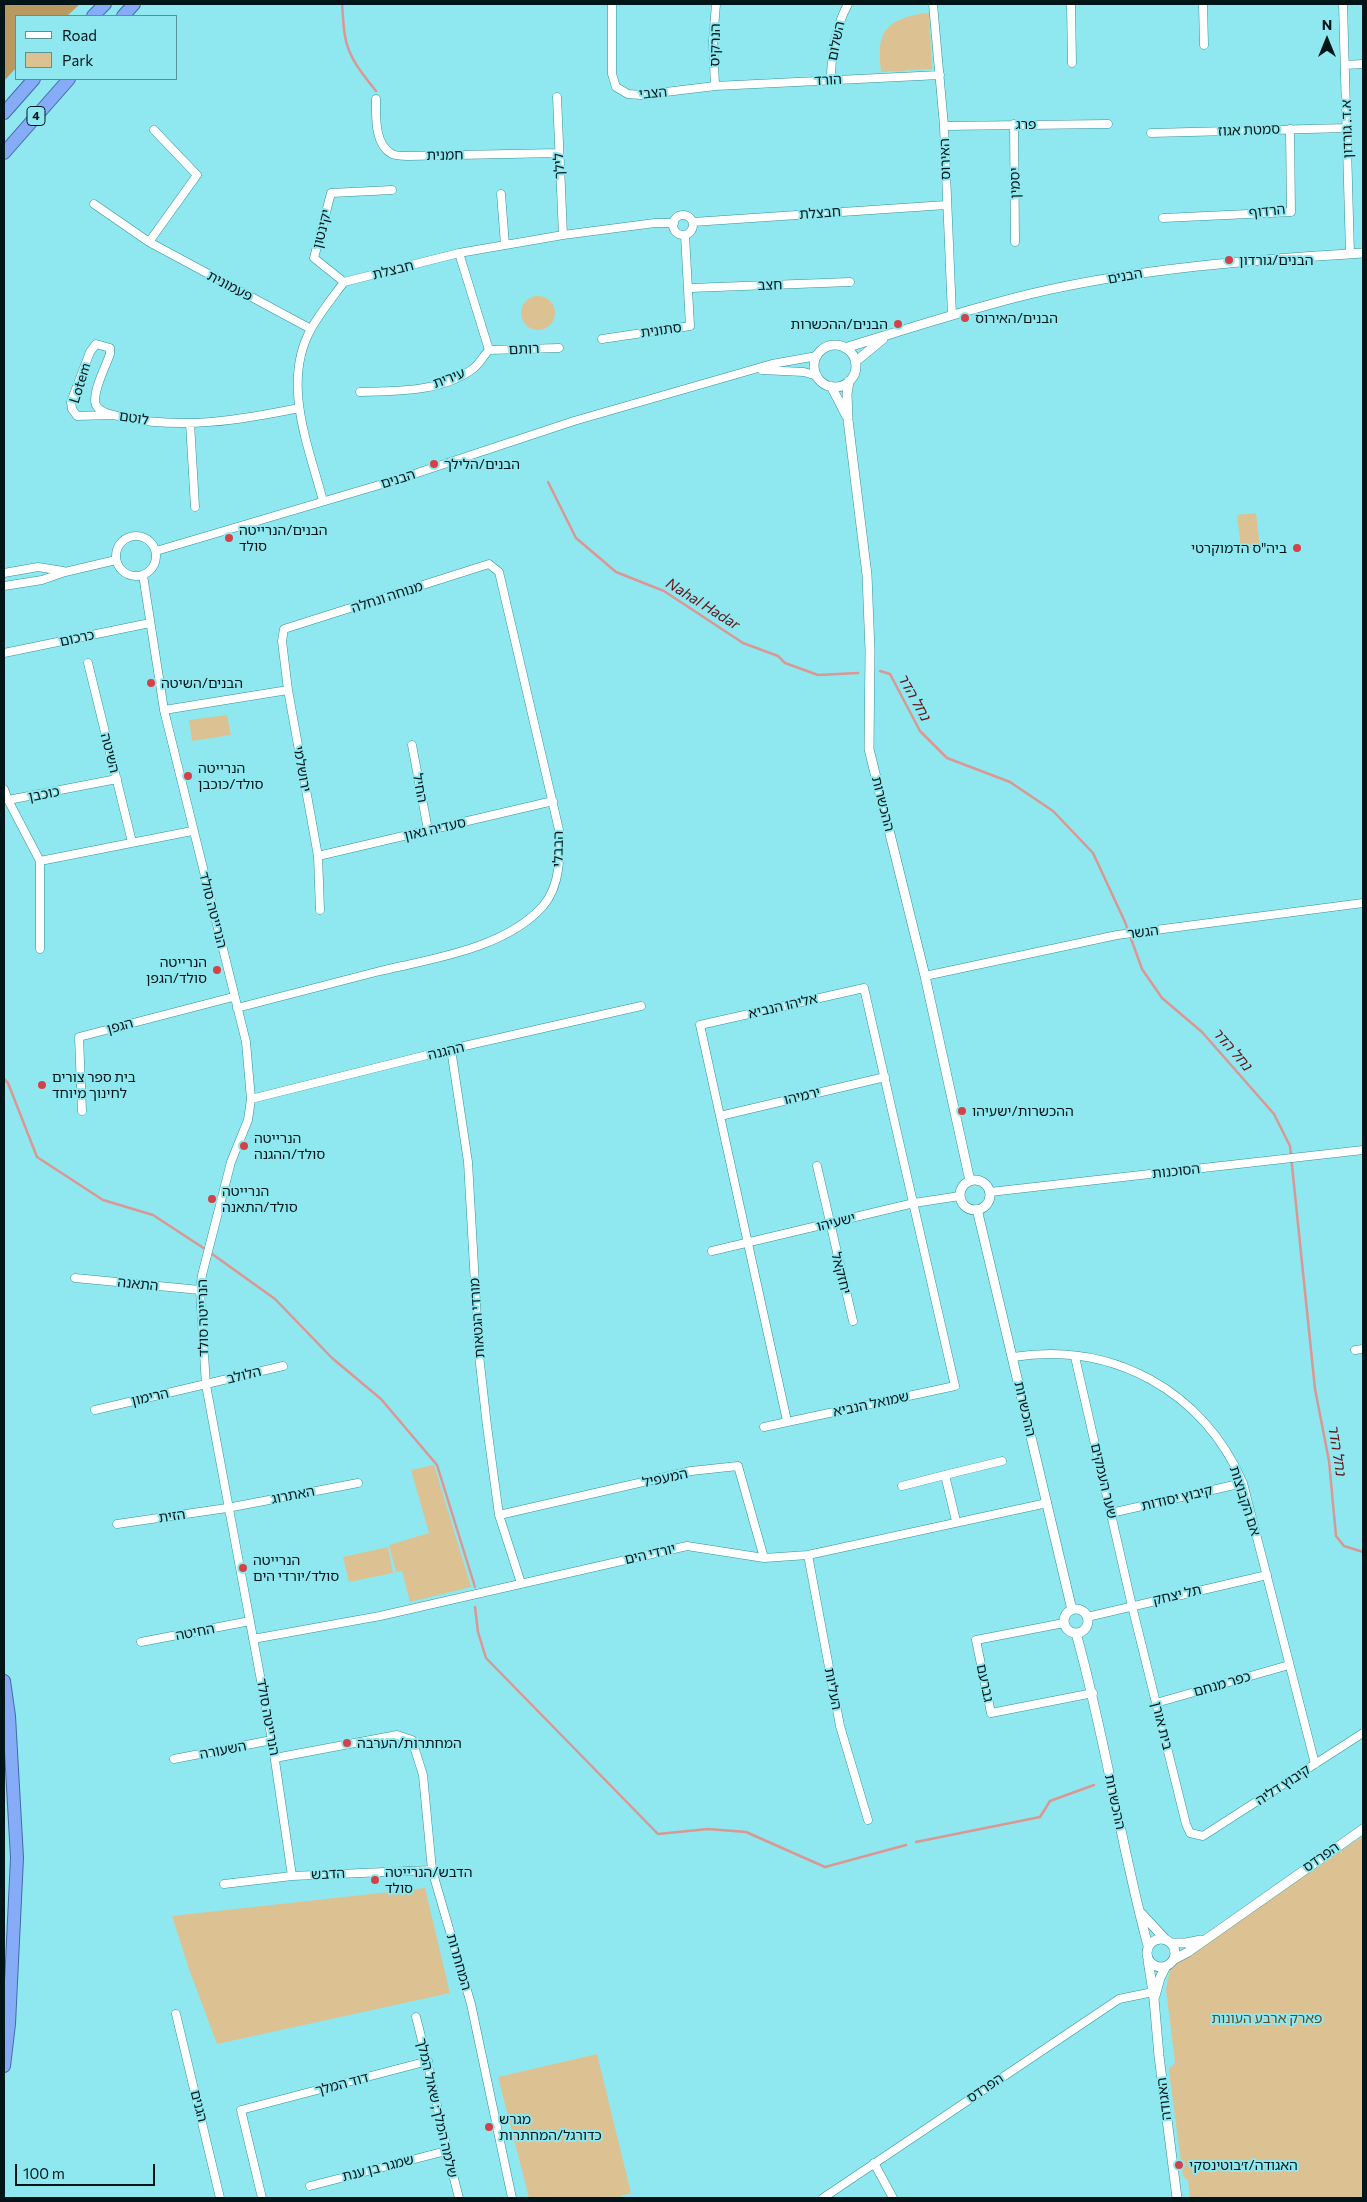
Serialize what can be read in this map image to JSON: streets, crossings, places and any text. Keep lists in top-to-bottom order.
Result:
{
  "streets": {
    "highway": ["4"],
    "street": [
      "השלום",
      "הנרקיס",
      "הורד",
      "הצבי",
      "פרג",
      "א.ד. גורדון",
      "סמטת אגוז",
      "חמנית",
      "האירוס",
      "לילך",
      "יסמין",
      "הרדוף",
      "חבצלת",
      "יקינטון",
      "הבנים",
      "חצב",
      "פעמונית",
      "סתונית",
      "רותם",
      "עירית",
      "Lotem",
      "לוטם",
      "מנוחה ונחלה",
      "כרכום",
      "השיטה",
      "ירושלמי",
      "החיל",
      "כוכבן",
      "ההכשרות",
      "סעדיה גאון",
      "הבבלי",
      "הנרייטה סולד",
      "הגשר",
      "אליהו הנביא",
      "הגפן",
      "ההגנה",
      "ירמיהו",
      "הסוכנות",
      "ישעיהו",
      "יחזקאל",
      "התאנה",
      "מורדי הגטאות",
      "הלולב",
      "הרימון",
      "שמואל הנביא",
      "המעפיל",
      "שער העמקים",
      "האתרוג",
      "קיבוץ יסודות",
      "אם הקבוצות",
      "הזית",
      "יורדי הים",
      "תל יצחק",
      "החיטה",
      "גברעם",
      "כפר מנחם",
      "העליות",
      "בית אורן",
      "השעורה",
      "קיבוץ דליה",
      "הפרדס",
      "הדבש",
      "המחתרות",
      "דוד המלך",
      "האגודה",
      "הגנים",
      "שלמה המלך; שאול המלך",
      "שמגר בן ענת"
    ]
  },
  "crossings": [
    ["השלום", "הורד"],
    ["הנרקיס", "הורד"],
    ["הנרקיס", "הצבי"],
    ["הורד", "הצבי"],
    ["הורד", "האירוס"],
    ["פרג", "האירוס"],
    ["פרג", "יסמין"],
    ["א.ד. גורדון", "סמטת אגוז"],
    ["א.ד. גורדון", "הבנים"],
    ["סמטת אגוז", "הרדוף"],
    ["חמנית", "לילך"],
    ["האירוס", "חבצלת"],
    ["האירוס", "הבנים"],
    ["לילך", "חבצלת"],
    ["חבצלת", "יקינטון"],
    ["חבצלת", "סתונית"],
    ["הבנים", "ההכשרות"],
    ["חצב", "סתונית"],
    ["רותם", "עירית"],
    ["Lotem", "לוטם"],
    ["מנוחה ונחלה", "ירושלמי"],
    ["מנוחה ונחלה", "הבבלי"],
    ["השיטה", "כוכבן"],
    ["ירושלמי", "סעדיה גאון"],
    ["החיל", "סעדיה גאון"],
    ["ההכשרות", "הגשר"],
    ["ההכשרות", "הסוכנות"],
    ["ההכשרות", "ישעיהו"],
    ["ההכשרות", "אם הקבוצות"],
    ["ההכשרות", "יורדי הים"],
    ["ההכשרות", "תל יצחק"],
    ["ההכשרות", "גברעם"],
    ["ההכשרות", "הפרדס"],
    ["ההכשרות", "האגודה"],
    ["סעדיה גאון", "הבבלי"],
    ["הבבלי", "הנרייטה סולד"],
    ["הנרייטה סולד", "הגפן"],
    ["הנרייטה סולד", "ההגנה"],
    ["הנרייטה סולד", "התאנה"],
    ["הנרייטה סולד", "הלולב"],
    ["הנרייטה סולד", "הרימון"],
    ["הנרייטה סולד", "האתרוג"],
    ["הנרייטה סולד", "הזית"],
    ["הנרייטה סולד", "יורדי הים"],
    ["הנרייטה סולד", "החיטה"],
    ["הנרייטה סולד", "השעורה"],
    ["הנרייטה סולד", "הדבש"],
    ["הנרייטה סולד", "המחתרות"],
    ["אליהו הנביא", "ירמיהו"],
    ["אליהו הנביא", "ישעיהו"],
    ["אליהו הנביא", "שמואל הנביא"],
    ["ההגנה", "מורדי הגטאות"],
    ["הסוכנות", "ישעיהו"],
    ["ישעיהו", "יחזקאל"],
    ["מורדי הגטאות", "המעפיל"],
    ["מורדי הגטאות", "יורדי הים"],
    ["הלולב", "הרימון"],
    ["המעפיל", "יורדי הים"],
    ["שער העמקים", "קיבוץ יסודות"],
    ["שער העמקים", "אם הקבוצות"],
    ["שער העמקים", "תל יצחק"],
    ["שער העמקים", "בית אורן"],
    ["האתרוג", "הזית"],
    ["קיבוץ יסודות", "אם הקבוצות"],
    ["אם הקבוצות", "תל יצחק"],
    ["אם הקבוצות", "כפר מנחם"],
    ["אם הקבוצות", "קיבוץ דליה"],
    ["יורדי הים", "העליות"],
    ["תל יצחק", "גברעם"],
    ["תל יצחק", "בית אורן"],
    ["כפר מנחם", "בית אורן"],
    ["בית אורן", "קיבוץ דליה"],
    ["הפרדס", "האגודה"],
    ["הדבש", "המחתרות"],
    ["דוד המלך", "שלמה המלך; שאול המלך"],
    ["שלמה המלך; שאול המלך", "שמגר בן ענת"]
  ],
  "water": ["Nahal Hadar", "נחל הדר"],
  "parks": ["פארק ארבע העונות"],
  "places": [
    "הבנים/גורדון",
    "הבנים/האירוס",
    "הבנים/ההכשרות",
    "הבנים/הלילך",
    "הבנים/הנרייטה סולד",
    "ביה\"ס הדמוקרטי",
    "הבנים/השיטה",
    "הנרייטה סולד/כוכבן",
    "הנרייטה סולד/הגפן",
    "בית ספר צורים לחינוך מיוחד",
    "ההכשרות/ישעיהו",
    "הנרייטה סולד/ההגנה",
    "הנרייטה סולד/התאנה",
    "הנרייטה סולד/יורדי הים",
    "המחתרות/הערבה",
    "הדבש/הנרייטה סולד",
    "מגרש כדורגל/המחתרות",
    "האגודה/ז׳בוטינסקי"
  ],
  "legend": ["Road", "Park"],
  "scale_bar": "100 m",
  "north": "top"
}
